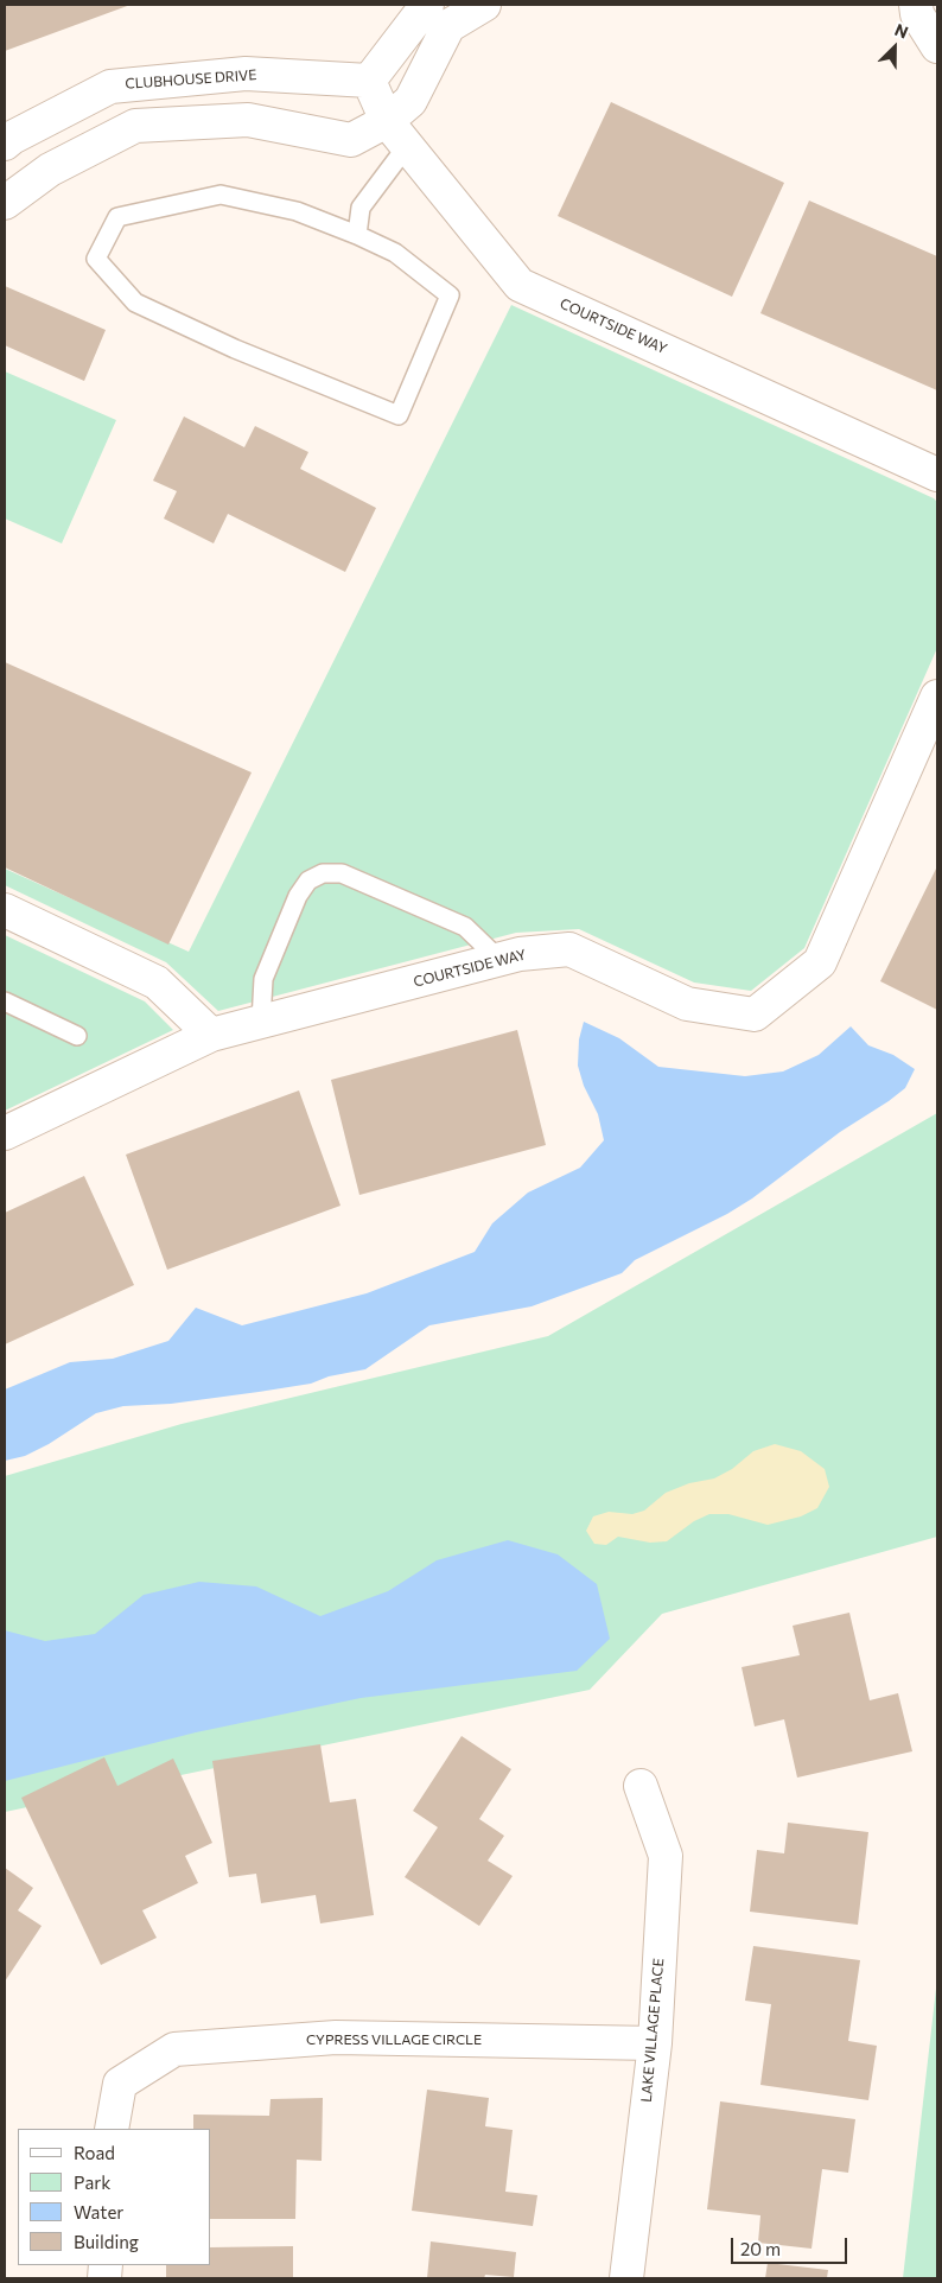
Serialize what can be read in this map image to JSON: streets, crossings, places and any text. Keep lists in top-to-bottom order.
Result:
{
  "streets": {
    "street": [
      "CLUBHOUSE DRIVE",
      "COURTSIDE WAY",
      "LAKE VILLAGE PLACE",
      "CYPRESS VILLAGE CIRCLE"
    ]
  },
  "crossings": [
    ["CLUBHOUSE DRIVE", "COURTSIDE WAY"],
    ["LAKE VILLAGE PLACE", "CYPRESS VILLAGE CIRCLE"]
  ],
  "legend": [
    "Road",
    "Park",
    "Water",
    "Building"
  ],
  "scale_bar": "20 m",
  "north": "top right"
}
